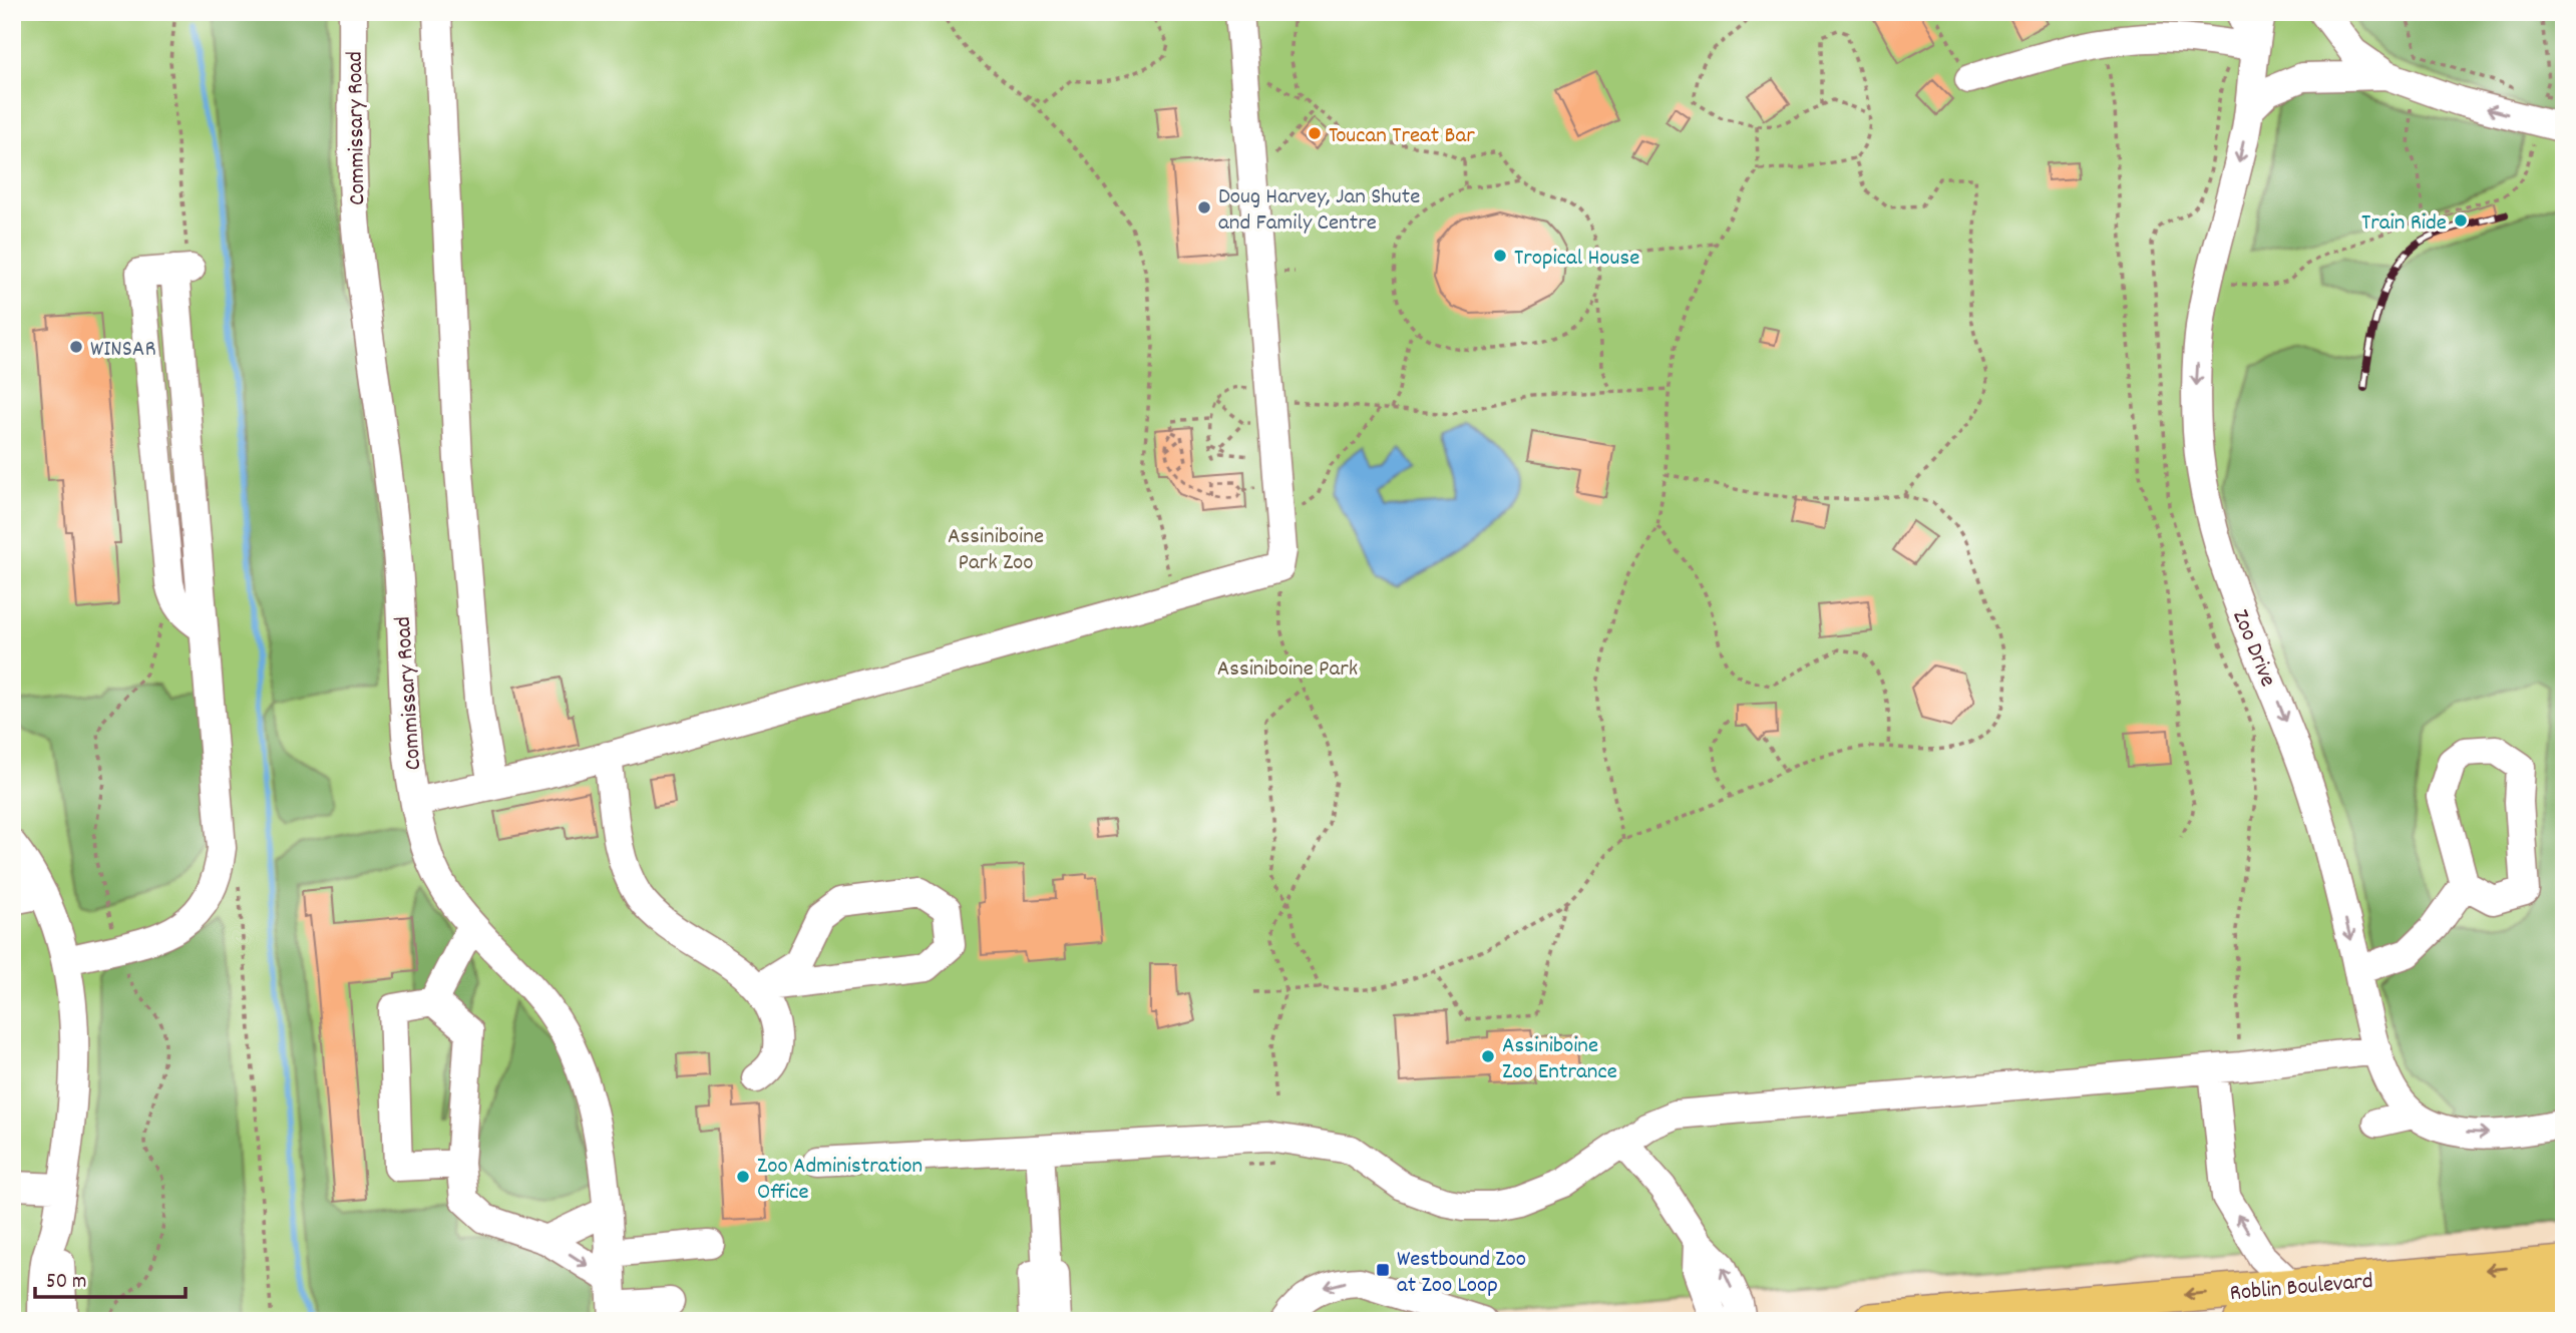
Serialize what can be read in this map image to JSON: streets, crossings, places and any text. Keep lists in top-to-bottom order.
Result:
{
  "streets": {
    "main road": ["Roblin Boulevard"],
    "street": ["Commissary Road", "Zoo Drive"]
  },
  "one_way": ["Zoo Drive"],
  "parks": ["Assiniboine Park Zoo", "Assiniboine Park"],
  "places": {
    "other": [
      "Toucan Treat Bar",
      "Doug Harvey, Jan Shute and Family Centre",
      "Train Ride",
      "Tropical House",
      "WINSAR",
      "Assiniboine Zoo Entrance",
      "Zoo Administration Office"
    ],
    "transit": ["Westbound Zoo at Zoo Loop"]
  },
  "scale_bar": "50 m"
}
